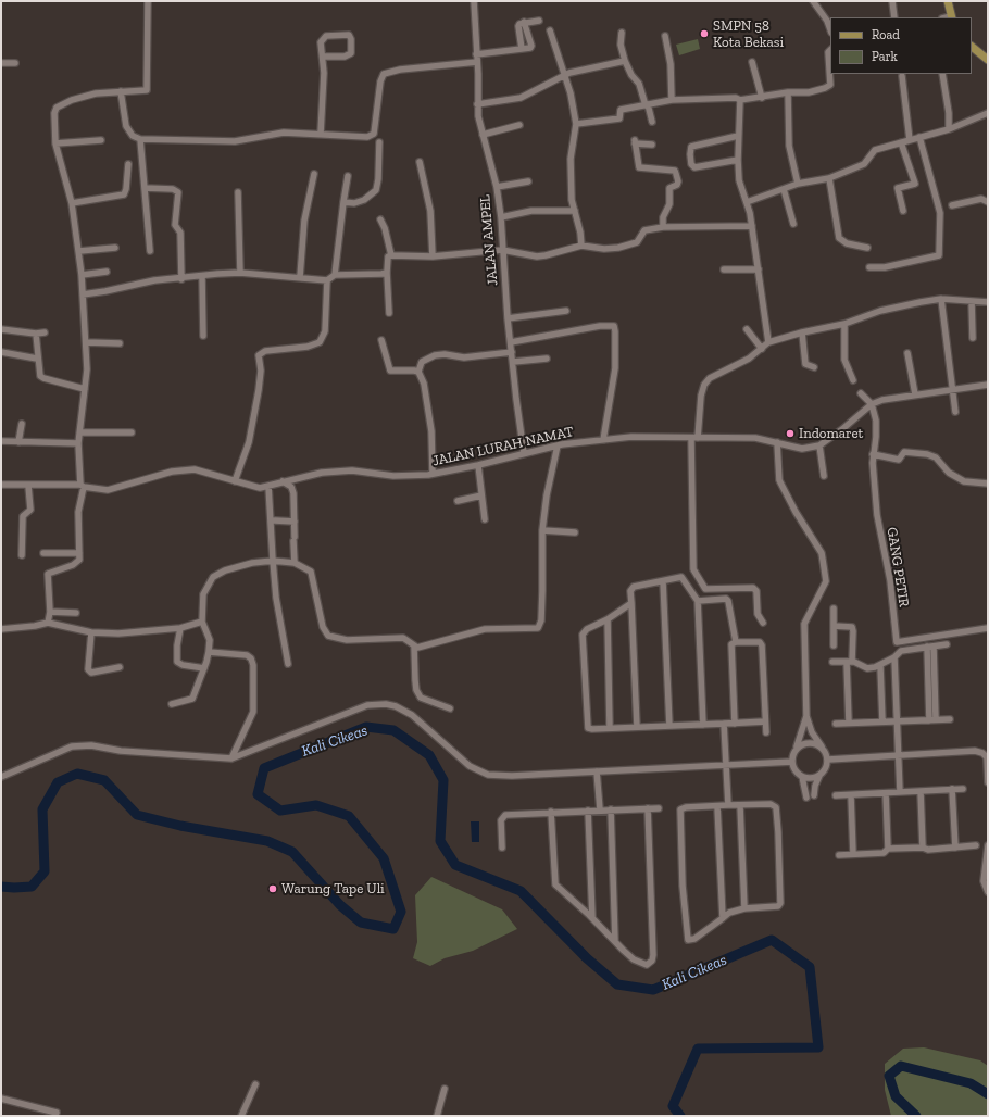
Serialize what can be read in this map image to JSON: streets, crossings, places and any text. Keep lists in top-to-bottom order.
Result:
{
  "streets": {
    "street": ["JALAN AMPEL", "JALAN LURAH NAMAT", "GANG PETIR"]
  },
  "crossings": [
    ["JALAN AMPEL", "JALAN LURAH NAMAT"],
    ["JALAN LURAH NAMAT", "GANG PETIR"]
  ],
  "water": ["Kali Cikeas"],
  "places": ["SMPN 58 Kota Bekasi", "Indomaret", "Warung Tape Uli"],
  "legend": ["Road", "Park"]
}
